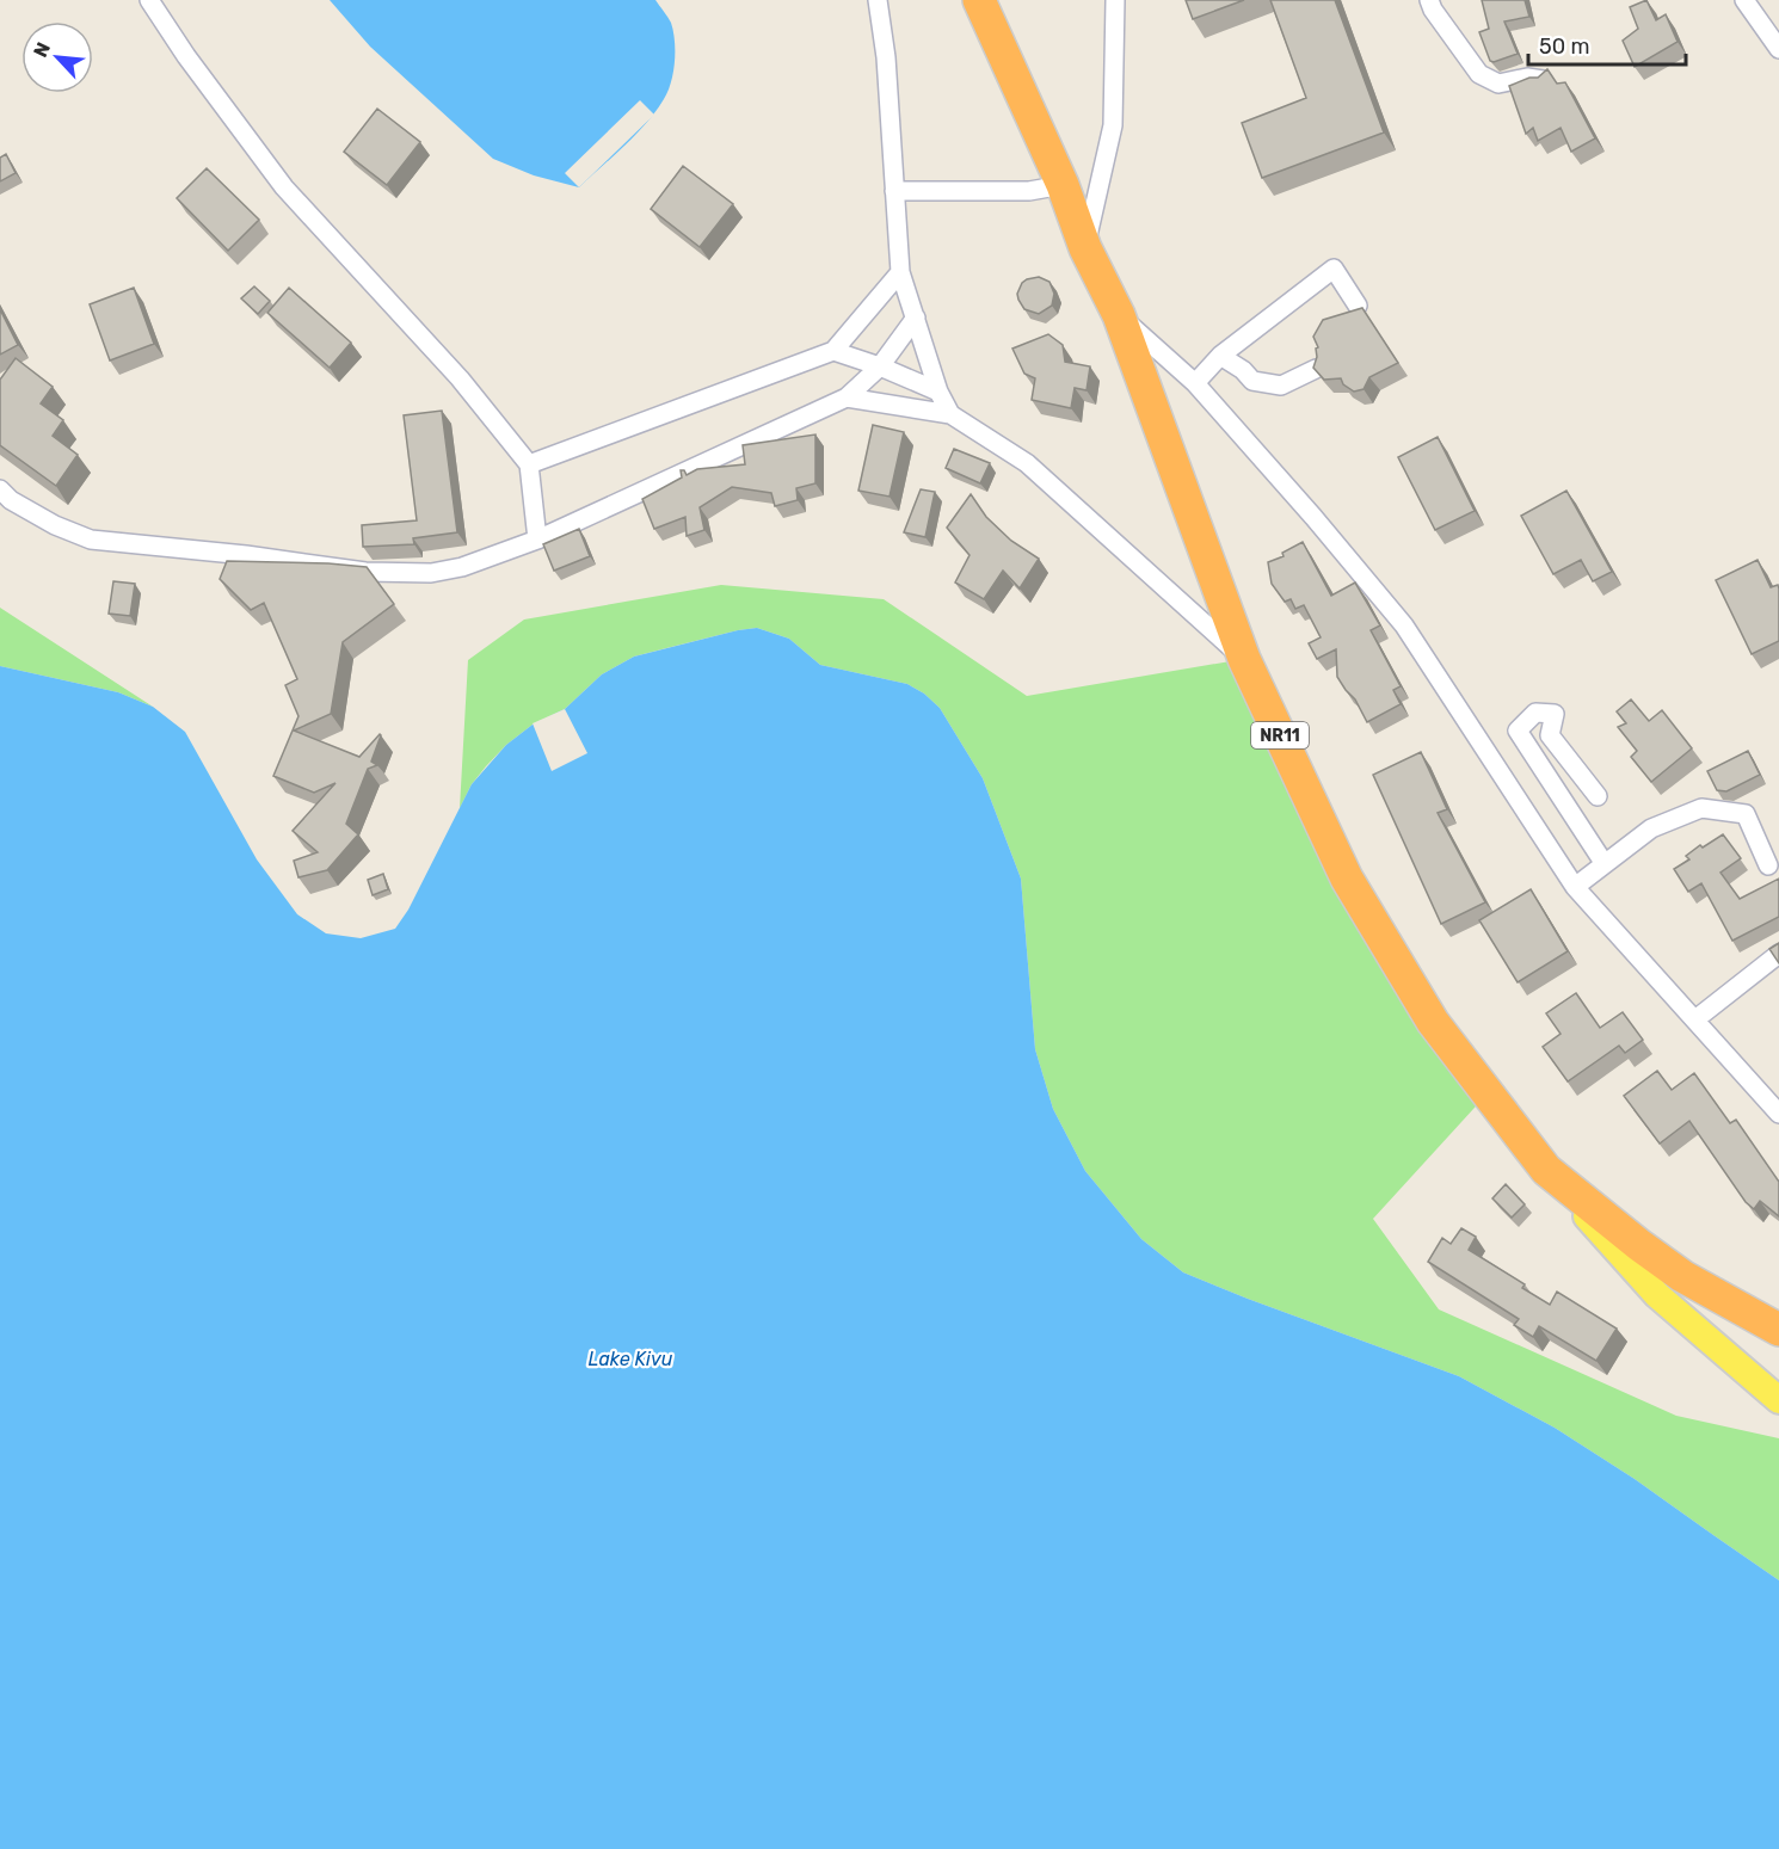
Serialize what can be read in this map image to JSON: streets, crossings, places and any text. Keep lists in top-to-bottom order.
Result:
{
  "streets": {
    "highway": ["NR11"]
  },
  "water": ["Lake Kivu"],
  "scale_bar": "50 m",
  "north": "top left"
}
